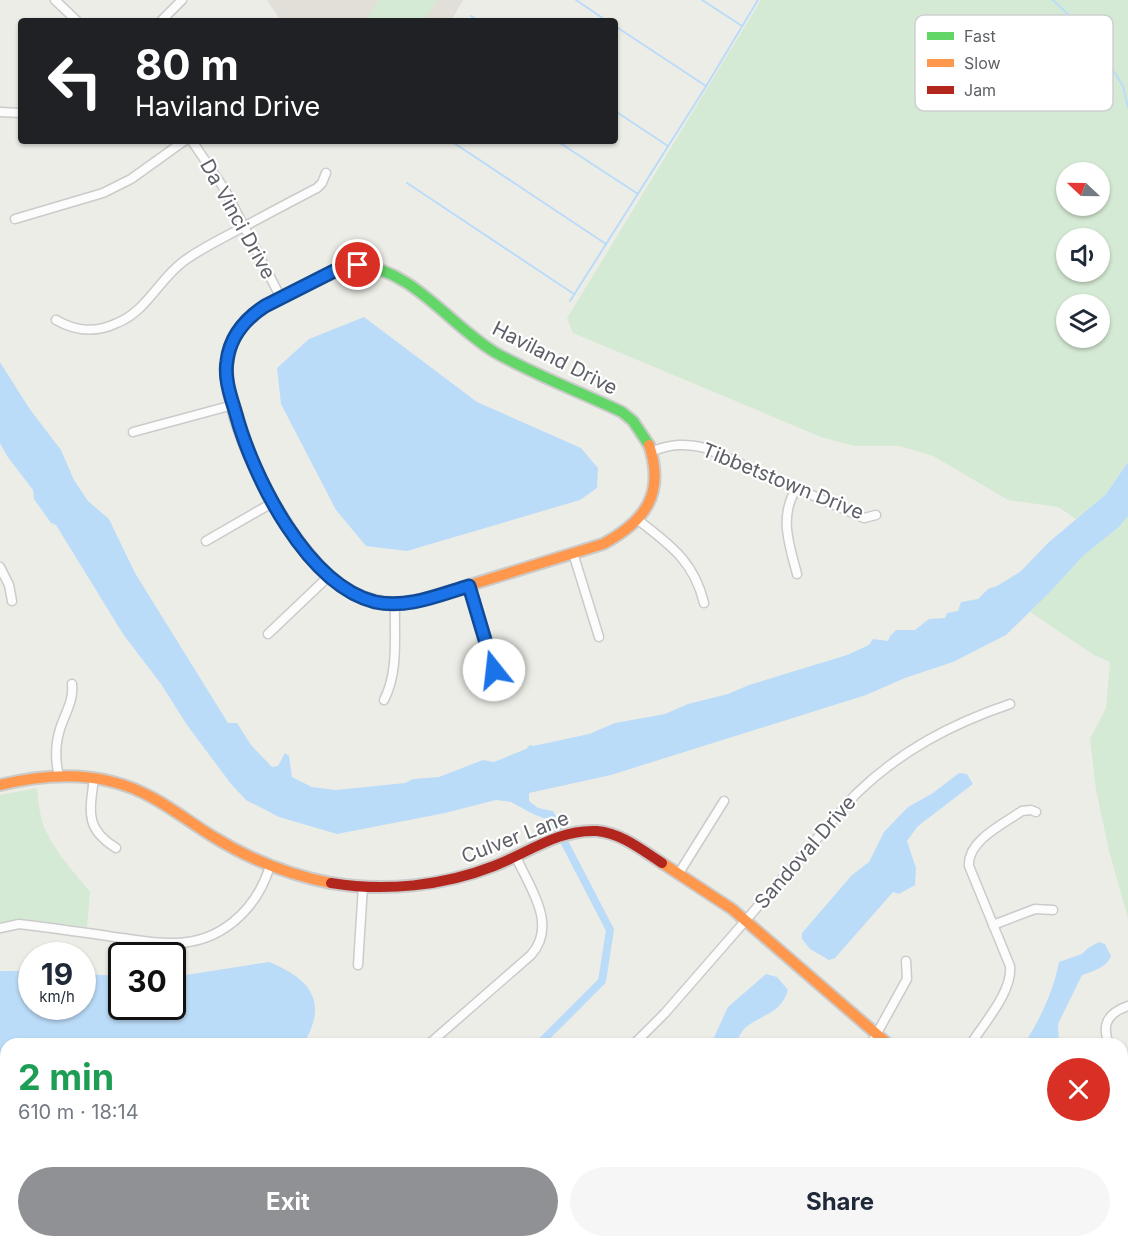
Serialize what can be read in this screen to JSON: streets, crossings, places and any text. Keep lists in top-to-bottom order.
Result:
{
  "streets": {
    "street": [
      "Da Vinci Drive",
      "Haviland Drive",
      "Tibbetstown Drive",
      "Culver Lane",
      "Sandoval Drive"
    ]
  },
  "crossings": [
    ["Da Vinci Drive", "Haviland Drive"],
    ["Haviland Drive", "Tibbetstown Drive"],
    ["Culver Lane", "Sandoval Drive"]
  ],
  "legend": ["Fast", "Slow", "Jam"],
  "north": "left",
  "page": {
    "turn": ["80 m", "Haviland Drive"],
    "speed": "19 km/h",
    "limit": "30",
    "heading": ["2 min", "610 m · 18:14"],
    "buttons": ["Exit", "Share"]
  }
}
